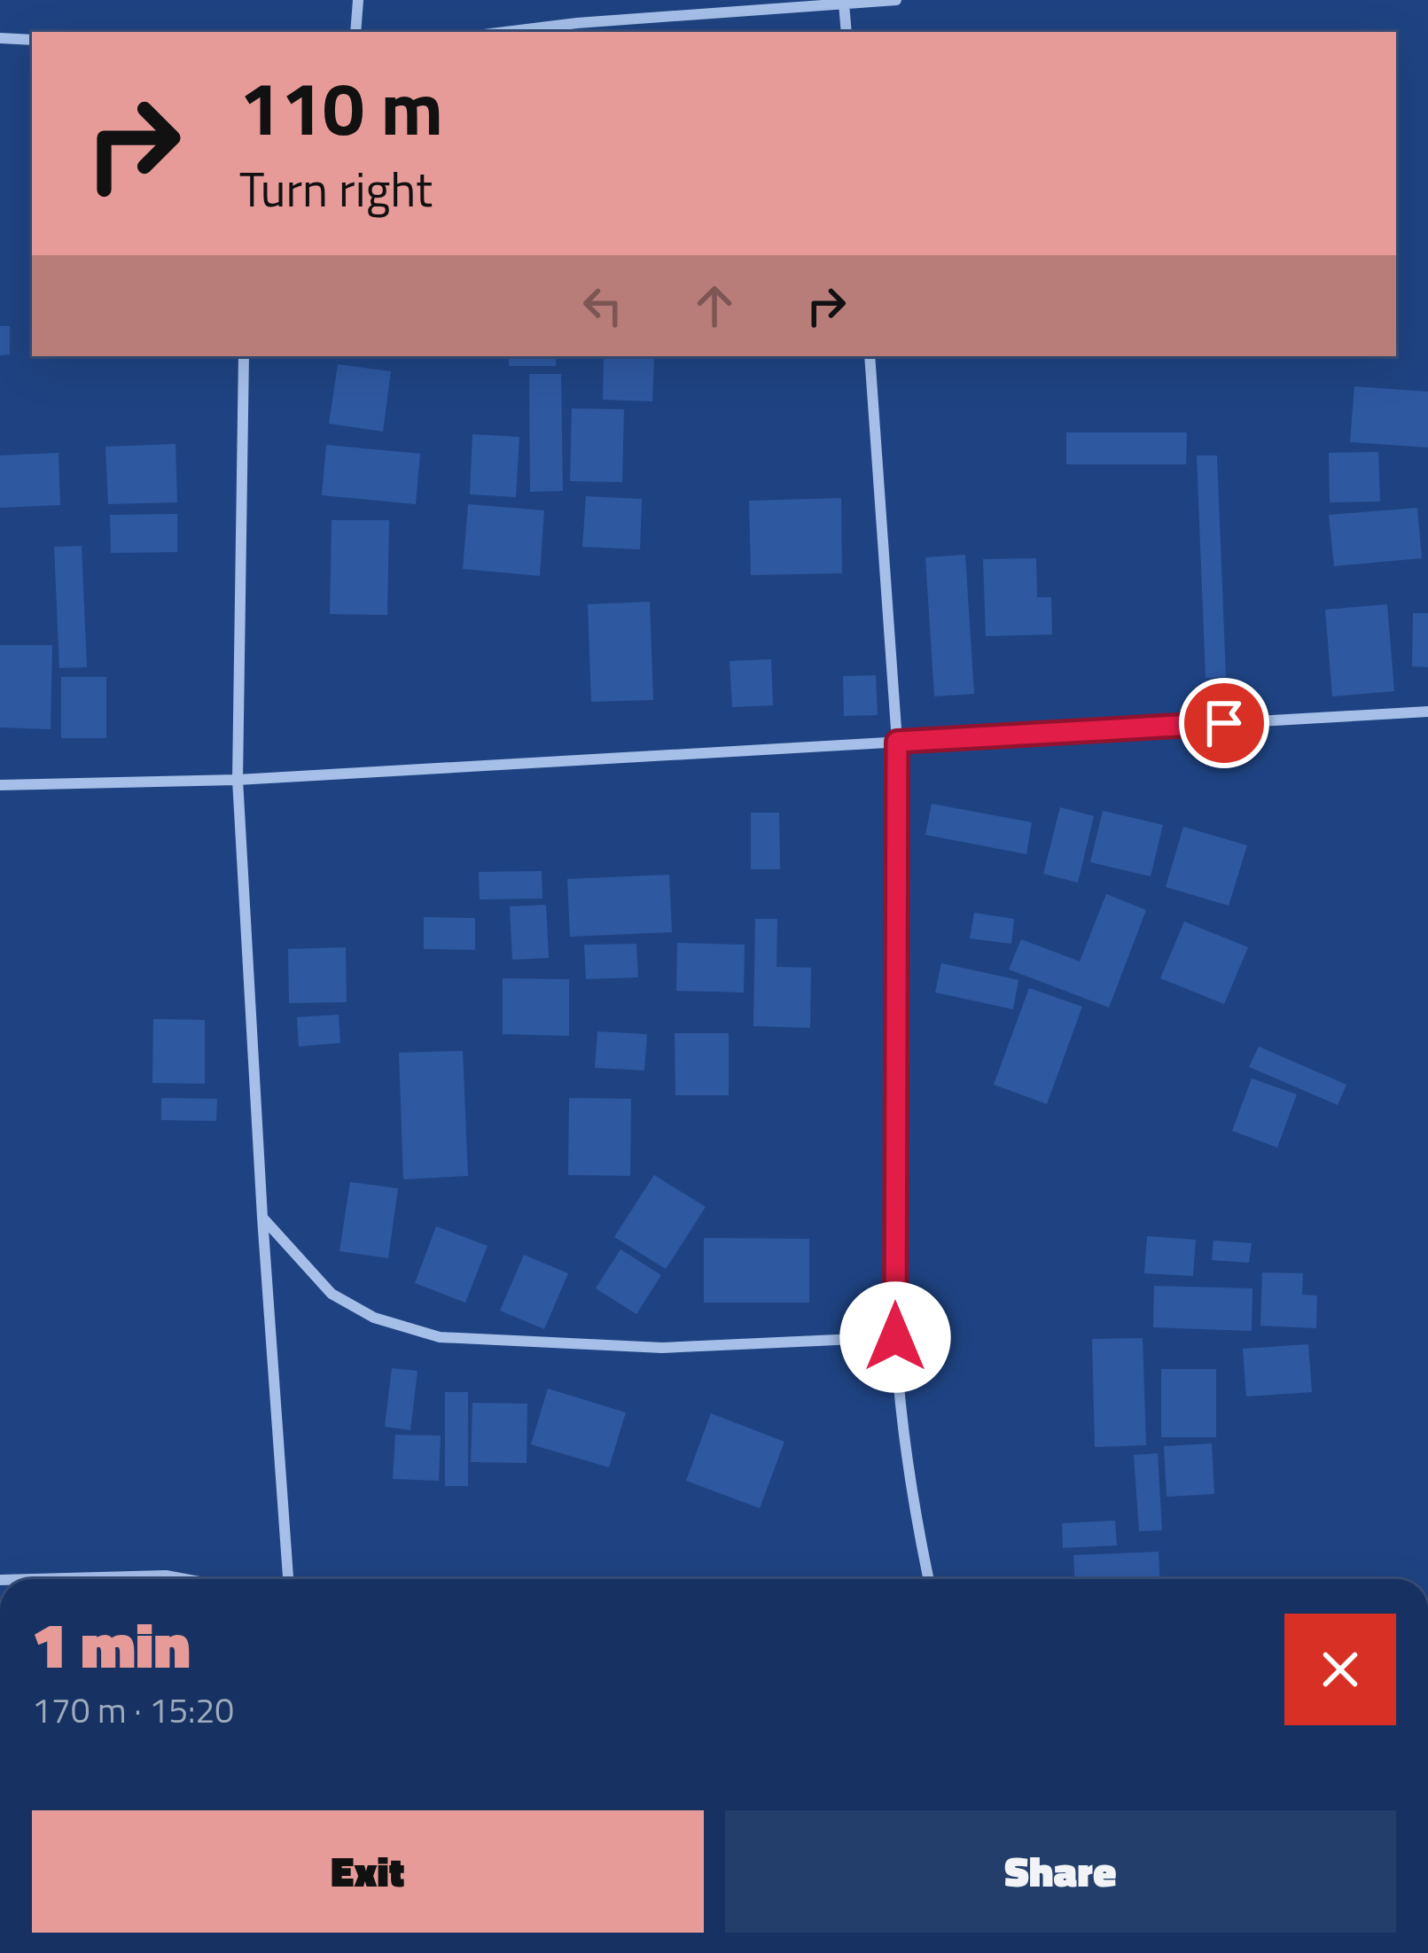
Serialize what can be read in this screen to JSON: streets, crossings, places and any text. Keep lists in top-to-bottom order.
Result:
{
  "page": {
    "turn": ["110 m", "Turn right"],
    "heading": ["1 min", "170 m · 15:20"],
    "buttons": ["Exit", "Share"]
  }
}
